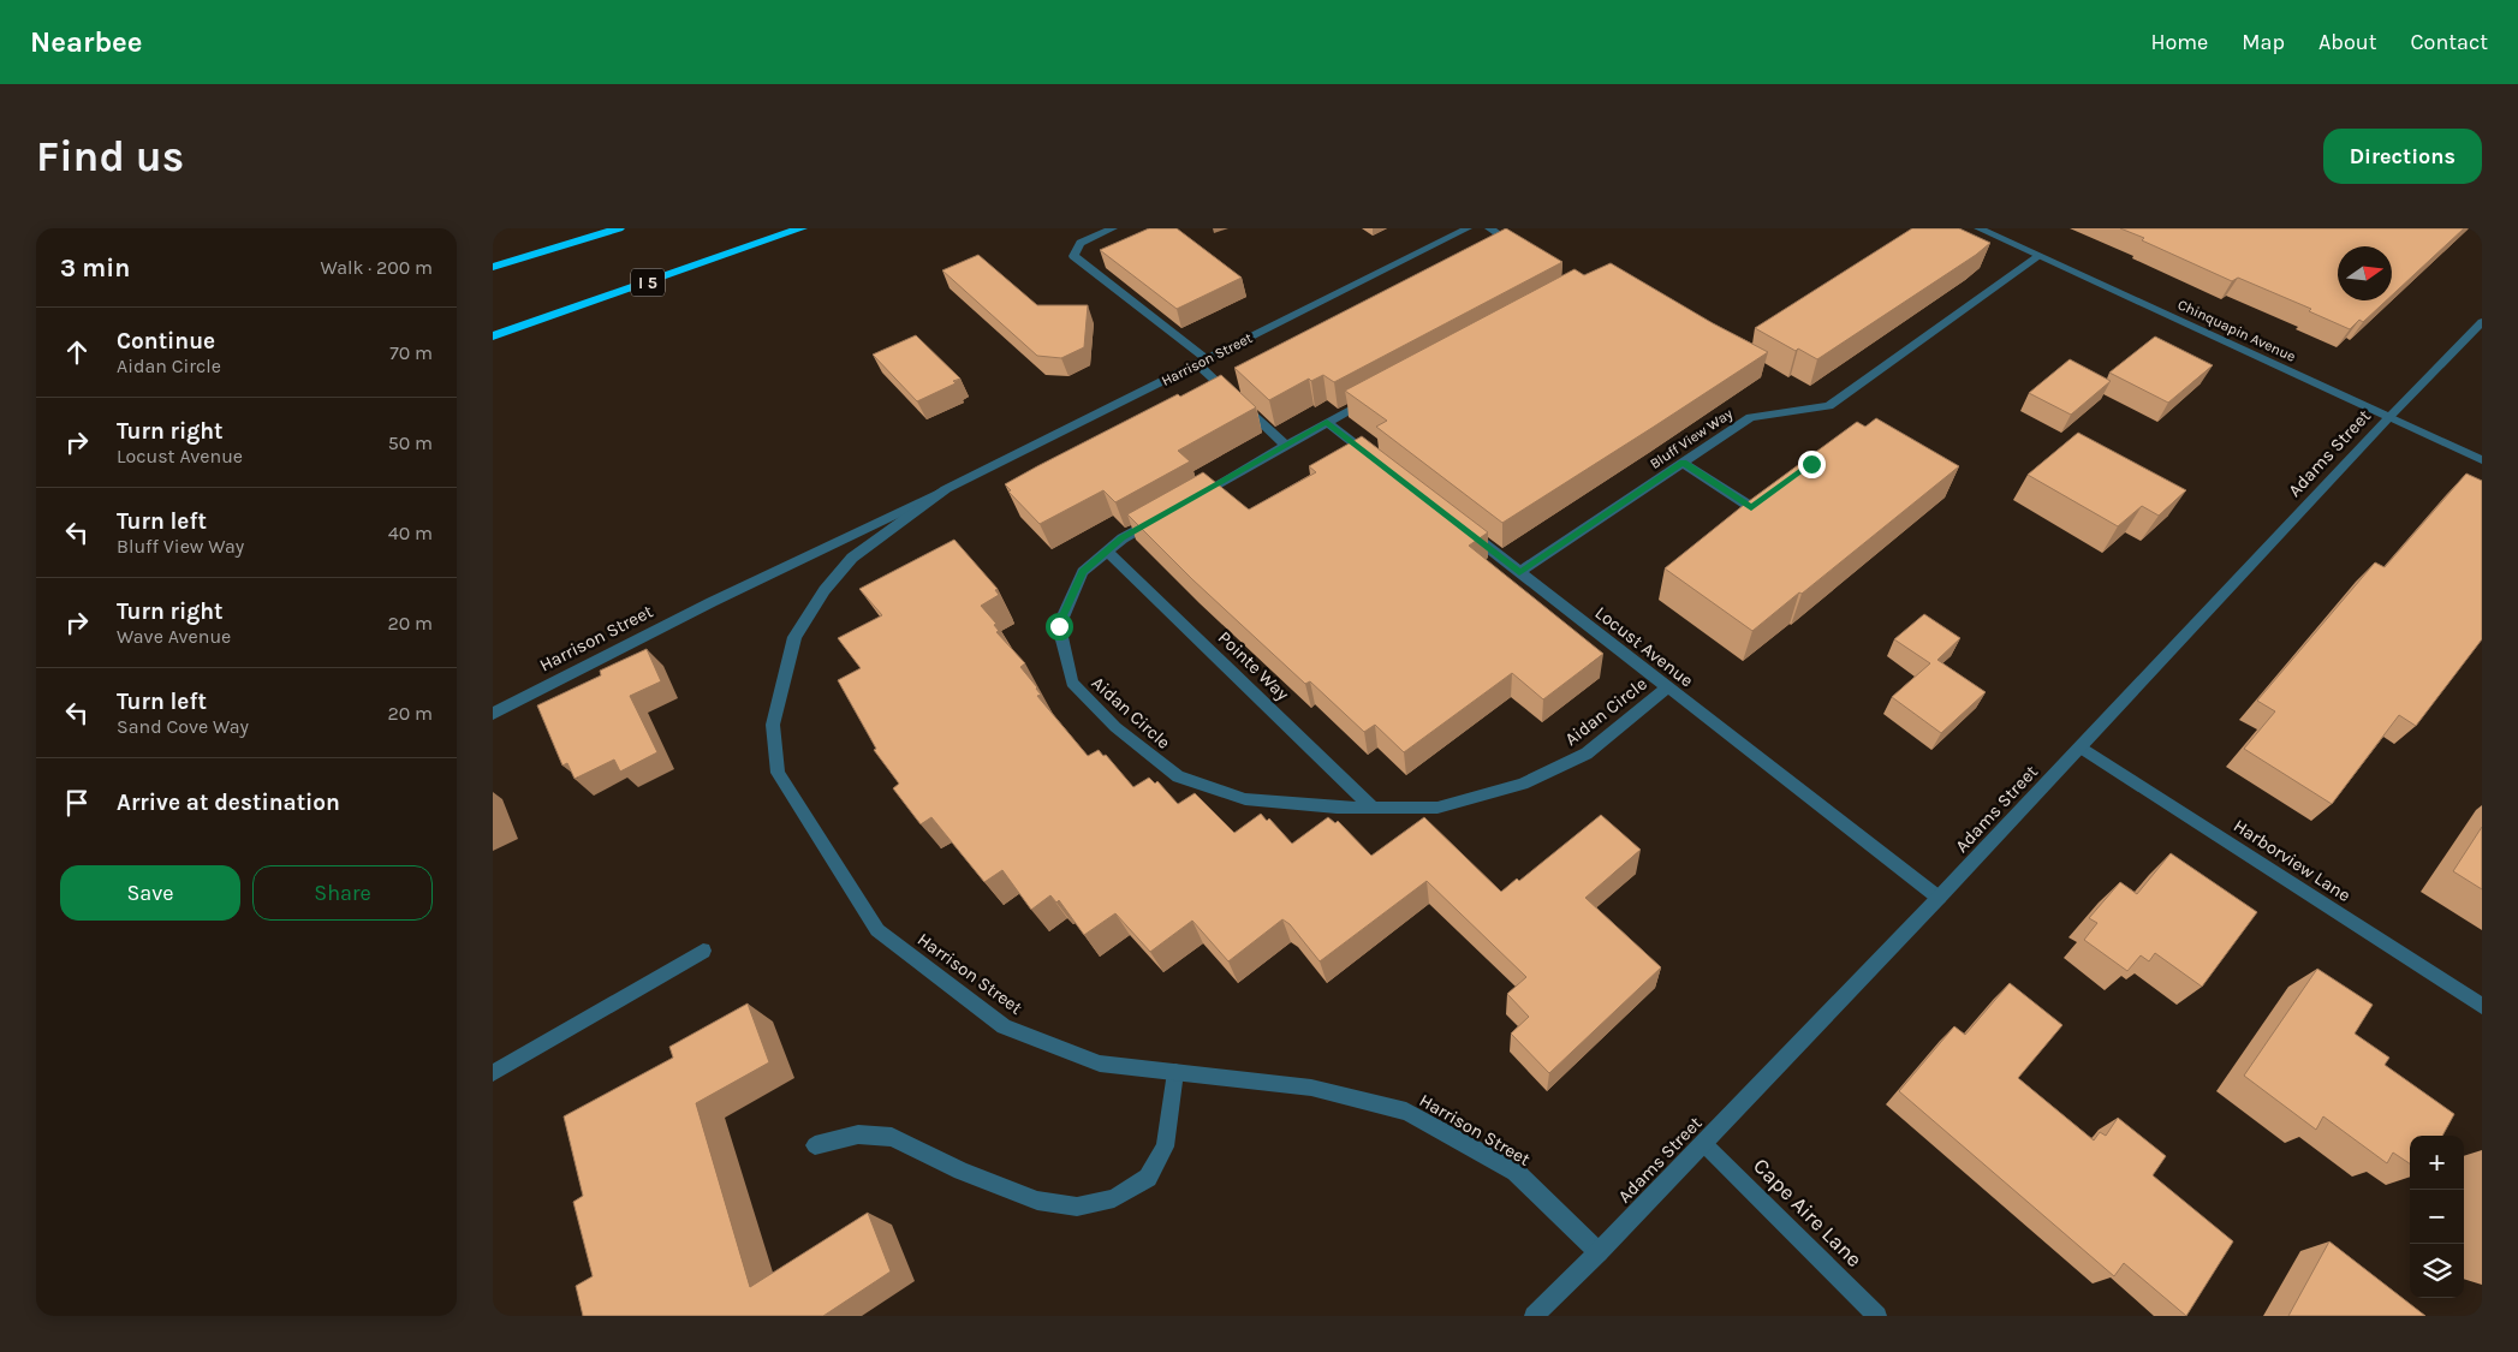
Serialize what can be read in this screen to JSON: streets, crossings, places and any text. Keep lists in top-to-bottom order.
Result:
{
  "streets": {
    "highway": ["I 5"],
    "street": [
      "Chinquapin Avenue",
      "Harrison Street",
      "Bluff View Way",
      "Adams Street",
      "Locust Avenue",
      "Pointe Way",
      "Aidan Circle",
      "Harborview Lane",
      "Cape Aire Lane"
    ]
  },
  "crossings": [
    ["Chinquapin Avenue", "Bluff View Way"],
    ["Chinquapin Avenue", "Adams Street"],
    ["Harrison Street", "Adams Street"],
    ["Bluff View Way", "Locust Avenue"],
    ["Adams Street", "Locust Avenue"],
    ["Adams Street", "Harborview Lane"],
    ["Adams Street", "Cape Aire Lane"],
    ["Locust Avenue", "Aidan Circle"],
    ["Pointe Way", "Aidan Circle"]
  ],
  "north": "right",
  "page": {
    "header": "Nearbee",
    "nav": [
      "Home",
      "Map",
      "About",
      "Contact"
    ],
    "buttons": [
      "Directions",
      ["Save", "Share"]
    ],
    "title": "Find us",
    "heading": ["3 min", "Walk · 200 m"],
    "list": [
      ["Continue", "Aidan Circle", "70 m"],
      ["Turn right", "Locust Avenue", "50 m"],
      ["Turn left", "Bluff View Way", "40 m"],
      ["Turn right", "Wave Avenue", "20 m"],
      ["Turn left", "Sand Cove Way", "20 m"],
      "Arrive at destination"
    ],
    "map_buttons": ["+", "−"]
  }
}
